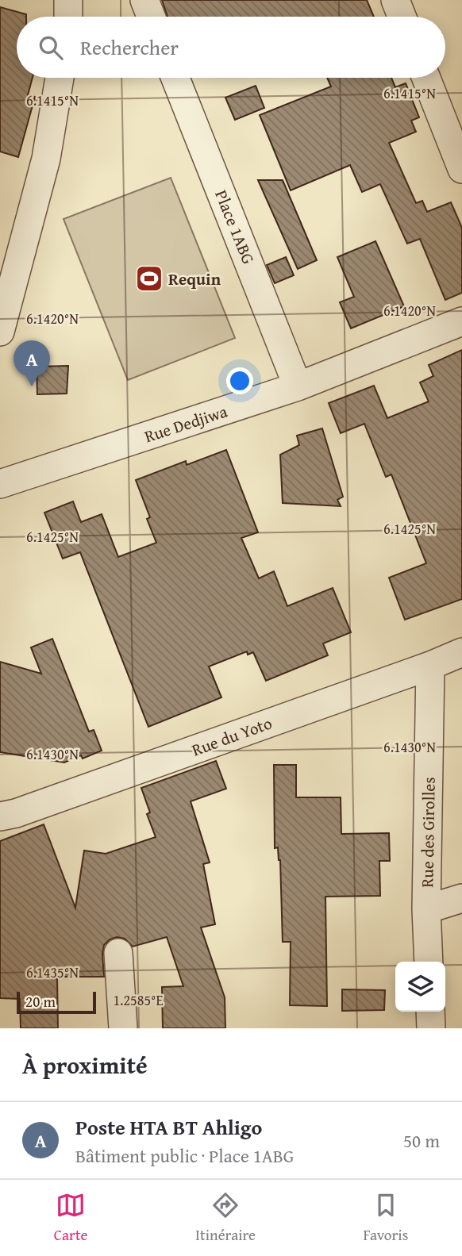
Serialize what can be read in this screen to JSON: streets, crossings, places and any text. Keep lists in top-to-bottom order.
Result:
{
  "streets": {
    "street": [
      "Place 1ABG",
      "Rue Dedjiwa",
      "Rue du Yoto",
      "Rue des Girolles"
    ]
  },
  "crossings": [
    ["Place 1ABG", "Rue Dedjiwa"],
    ["Rue du Yoto", "Rue des Girolles"]
  ],
  "places": {
    "sports": ["Requin"]
  },
  "scale_bar": "20 m",
  "page": {
    "search": "Rechercher",
    "pins": "A",
    "scale": "20 m",
    "heading": "À proximité",
    "list": [
      {
        "mark": "A",
        "name": "Poste HTA BT Ahligo",
        "note": "Bâtiment public · Place 1ABG",
        "value": "50 m"
      }
    ],
    "nav": ["Carte", "Itinéraire", "Favoris"]
  },
  "coordinates": [
    "6.1415°N",
    "6.1420°N",
    "6.1425°N",
    "6.1430°N",
    "6.1435°N",
    "1.2585°E"
  ]
}
